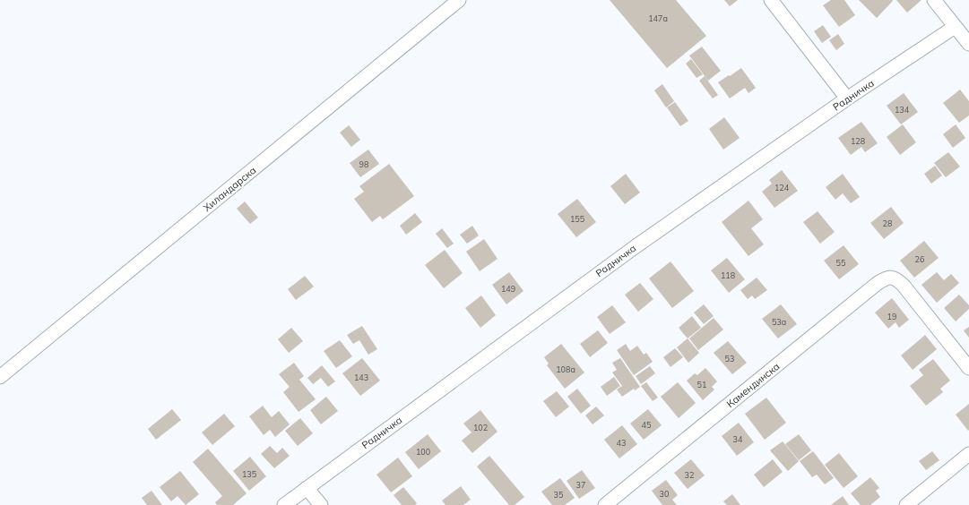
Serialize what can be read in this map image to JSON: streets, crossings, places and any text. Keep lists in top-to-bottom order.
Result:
{
  "streets": {
    "street": ["Радничка", "Хиландарска", "Камендинска"]
  },
  "house_numbers": [
    "147a",
    "134",
    "128",
    "98",
    "124",
    "155",
    "28",
    "26",
    "55",
    "118",
    "149",
    "19",
    "53a",
    "53",
    "108a",
    "143",
    "51",
    "45",
    "102",
    "34",
    "43",
    "100",
    "135",
    "32",
    "37",
    "30",
    "35"
  ]
}
